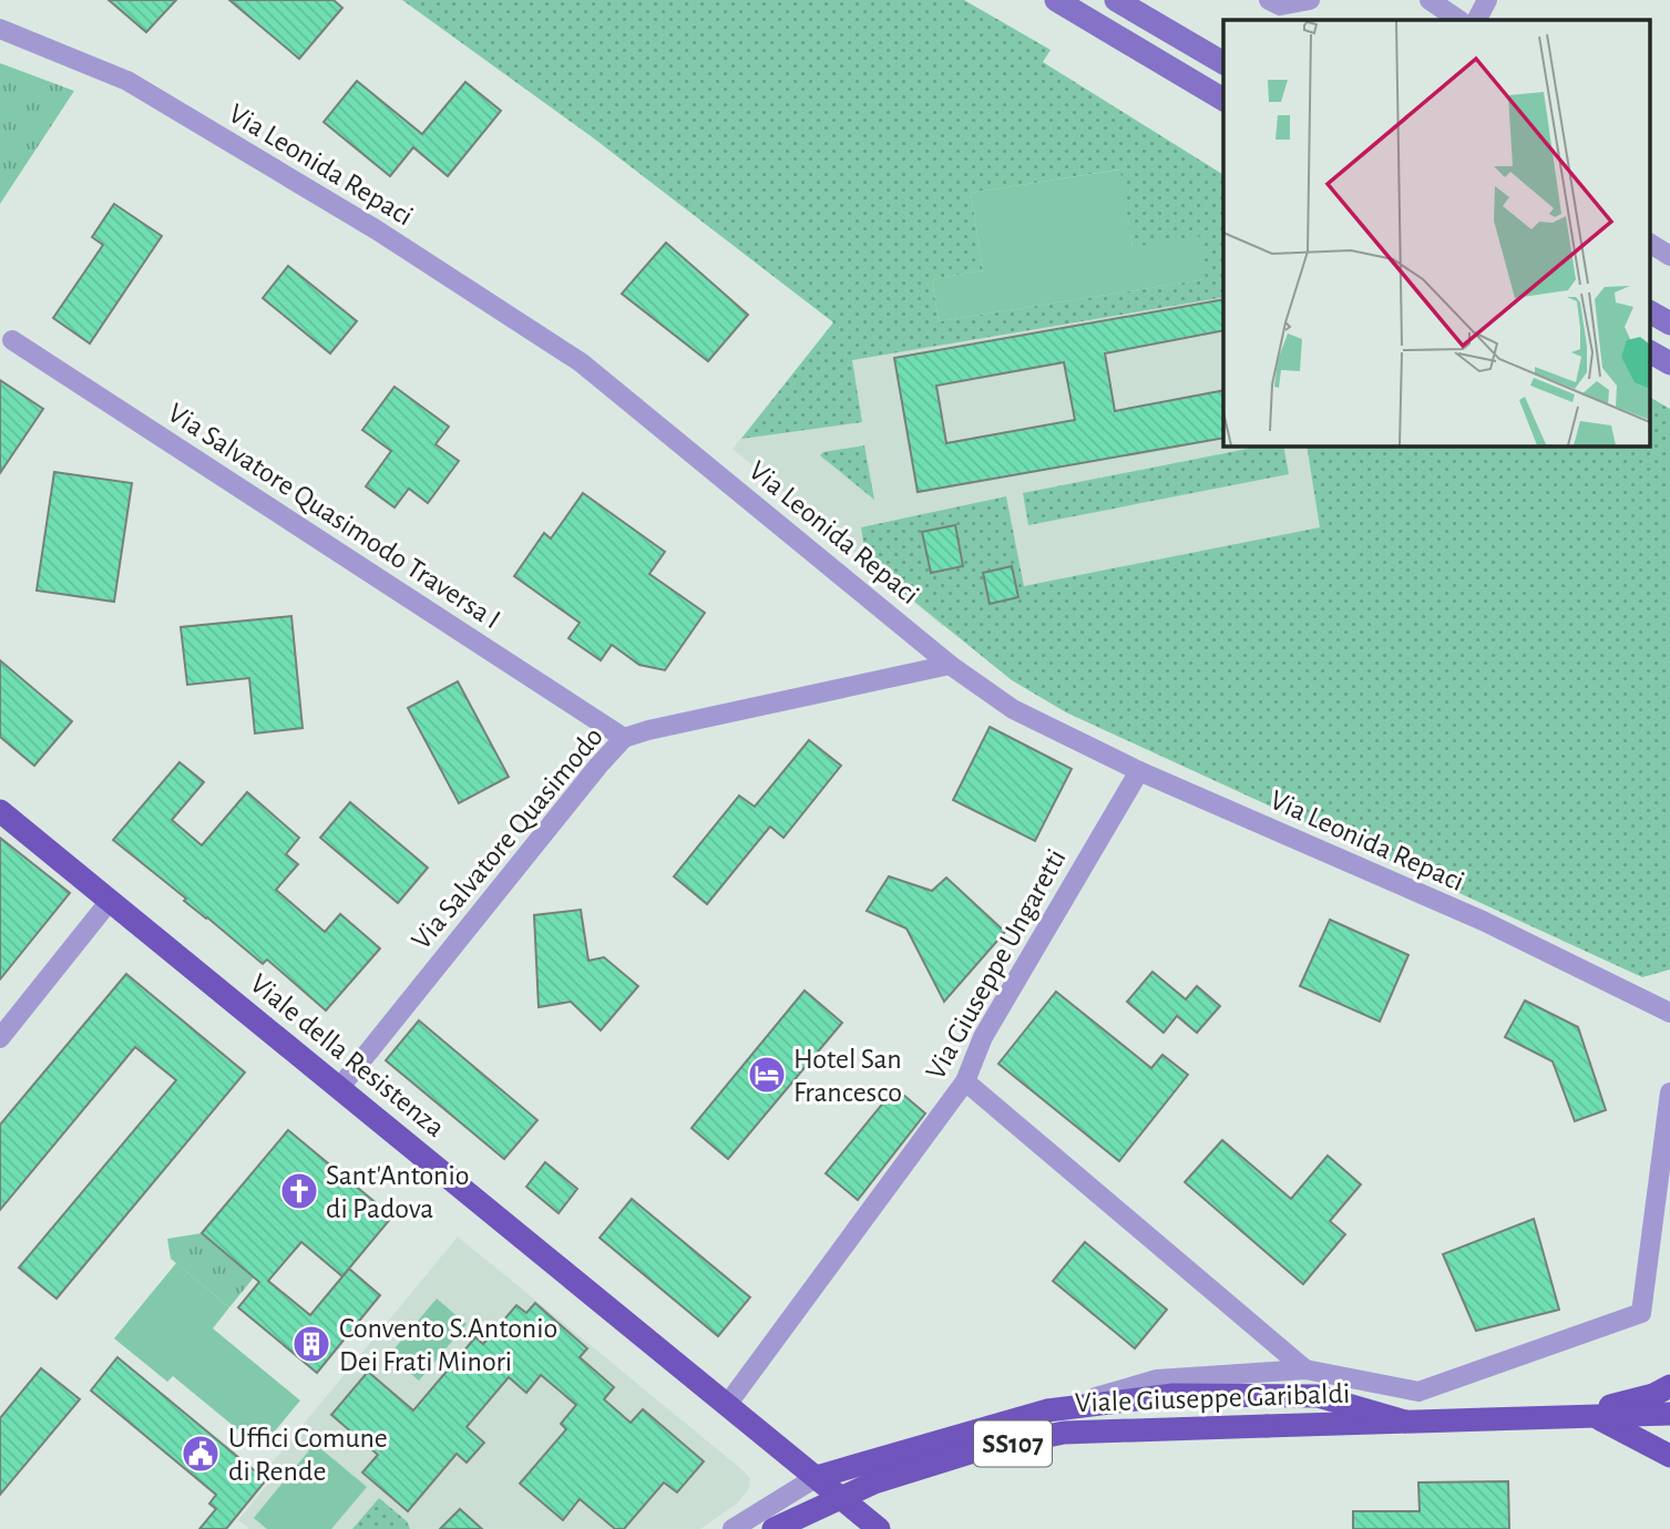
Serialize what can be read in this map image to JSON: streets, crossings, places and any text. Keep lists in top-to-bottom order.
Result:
{
  "streets": {
    "main road": ["Viale della Resistenza", "Viale Giuseppe Garibaldi", "SS107"],
    "street": [
      "Via Leonida Repaci",
      "Via Salvatore Quasimodo Traversa I",
      "Via Salvatore Quasimodo",
      "Via Giuseppe Ungaretti"
    ]
  },
  "crossings": [
    ["Via Leonida Repaci", "Via Salvatore Quasimodo"],
    ["Via Leonida Repaci", "Via Giuseppe Ungaretti"],
    ["Via Salvatore Quasimodo Traversa I", "Via Salvatore Quasimodo"],
    ["Via Salvatore Quasimodo", "Viale della Resistenza"],
    ["Via Giuseppe Ungaretti", "Viale della Resistenza"]
  ],
  "places": {
    "hotel": ["Hotel San Francesco"],
    "church": ["Sant'Antonio di Padova"],
    "building": ["Convento S.Antonio Dei Frati Minori"],
    "public building": ["Uffici Comune di Rende"]
  }
}
